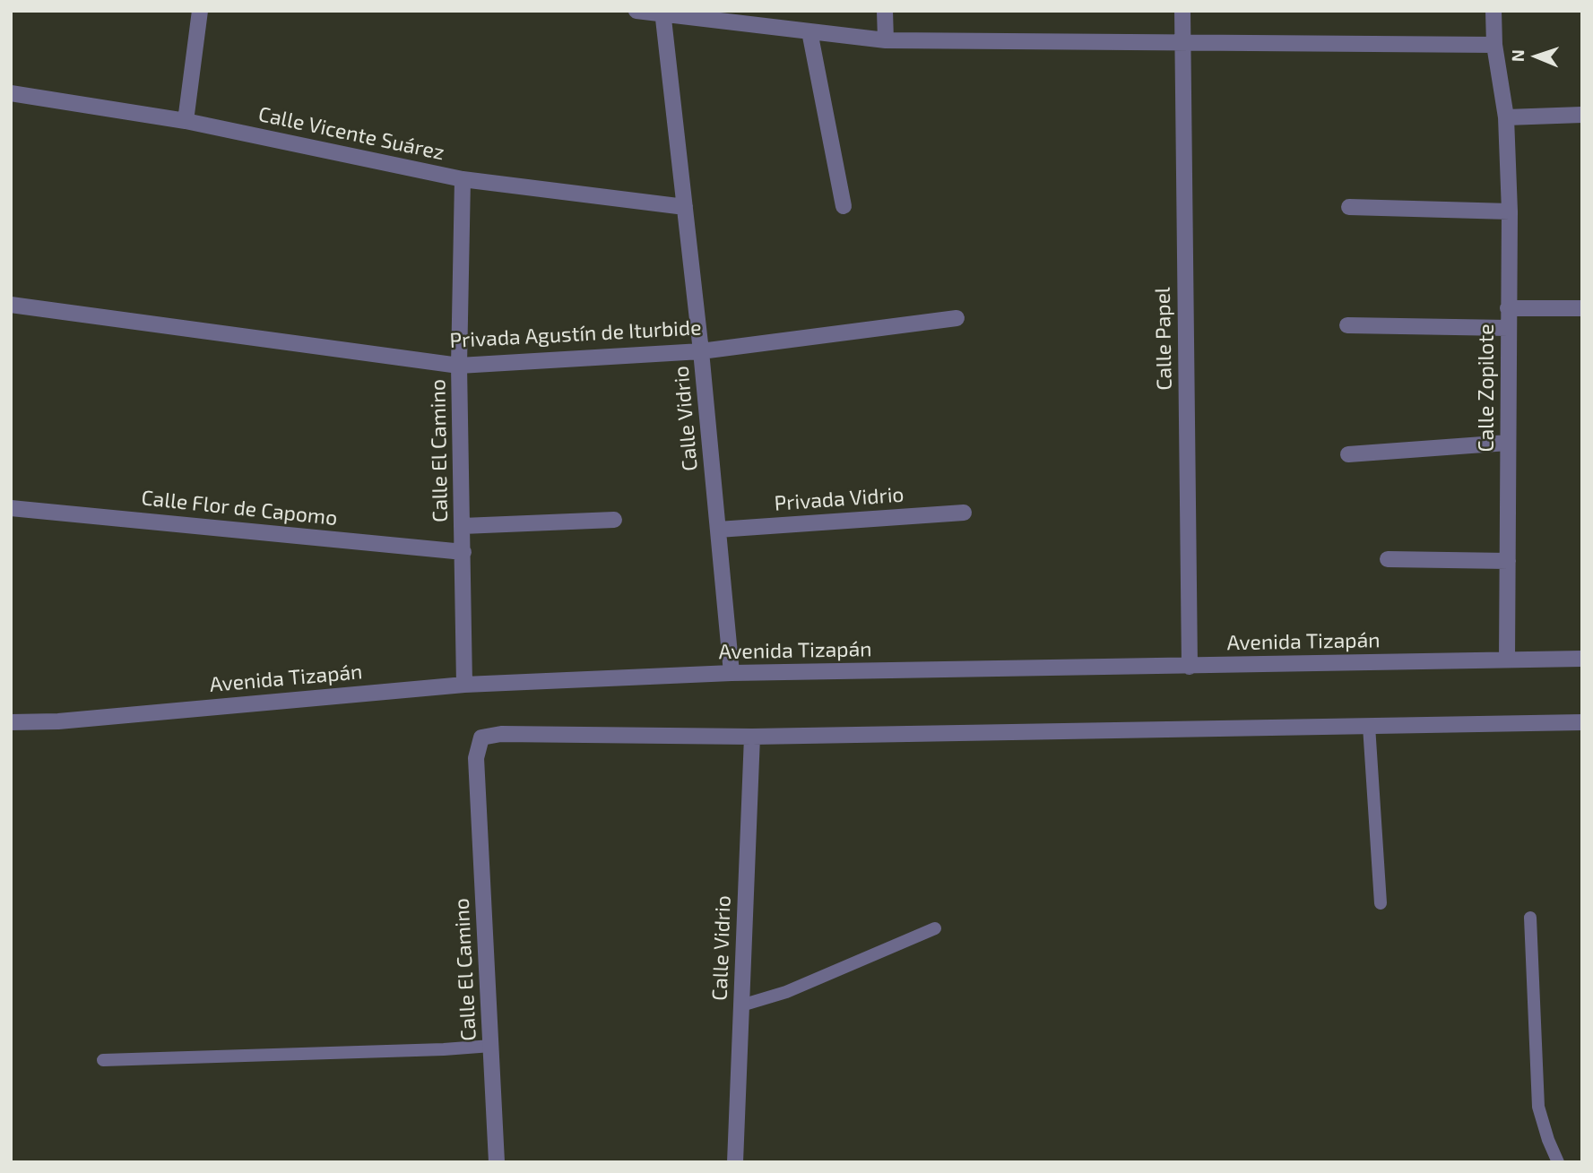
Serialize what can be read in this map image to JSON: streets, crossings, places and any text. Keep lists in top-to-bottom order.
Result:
{
  "streets": {
    "street": [
      "Calle Vicente Suárez",
      "Privada Agustín de Iturbide",
      "Calle Papel",
      "Calle Zopilote",
      "Calle Vidrio",
      "Calle El Camino",
      "Privada Vidrio",
      "Calle Flor de Capomo",
      "Avenida Tizapán"
    ]
  },
  "crossings": [
    ["Calle Vicente Suárez", "Calle Vidrio"],
    ["Calle Vicente Suárez", "Calle El Camino"],
    ["Privada Agustín de Iturbide", "Calle Vidrio"],
    ["Privada Agustín de Iturbide", "Calle El Camino"],
    ["Calle Papel", "Avenida Tizapán"],
    ["Calle Zopilote", "Avenida Tizapán"],
    ["Calle Vidrio", "Calle El Camino"],
    ["Calle Vidrio", "Privada Vidrio"],
    ["Calle Vidrio", "Avenida Tizapán"],
    ["Calle El Camino", "Calle Flor de Capomo"],
    ["Calle El Camino", "Avenida Tizapán"]
  ],
  "north": "left"
}
